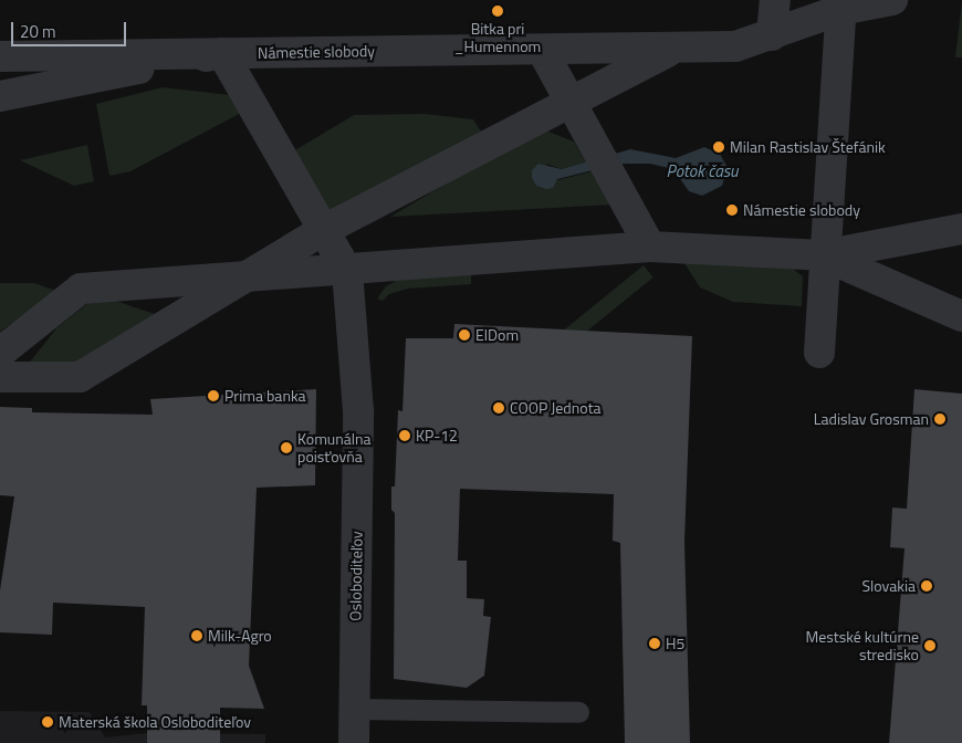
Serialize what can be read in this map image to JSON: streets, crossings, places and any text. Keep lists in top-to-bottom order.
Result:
{
  "streets": {
    "street": ["Námestie slobody", "Osloboditeľov"]
  },
  "crossings": [
    ["Námestie slobody", "Osloboditeľov"]
  ],
  "water": ["Potok času"],
  "places": [
    "Bitka pri _Humennom",
    "Milan Rastislav Štefánik",
    "Námestie slobody",
    "ElDom",
    "Prima banka",
    "COOP Jednota",
    "Ladislav Grosman",
    "KP-12",
    "Komunálna poisťovňa",
    "Slovakia",
    "Milk-Agro",
    "H5",
    "Mestské kultúrne stredisko",
    "Materská škola Osloboditeľov"
  ],
  "scale_bar": "20 m"
}
